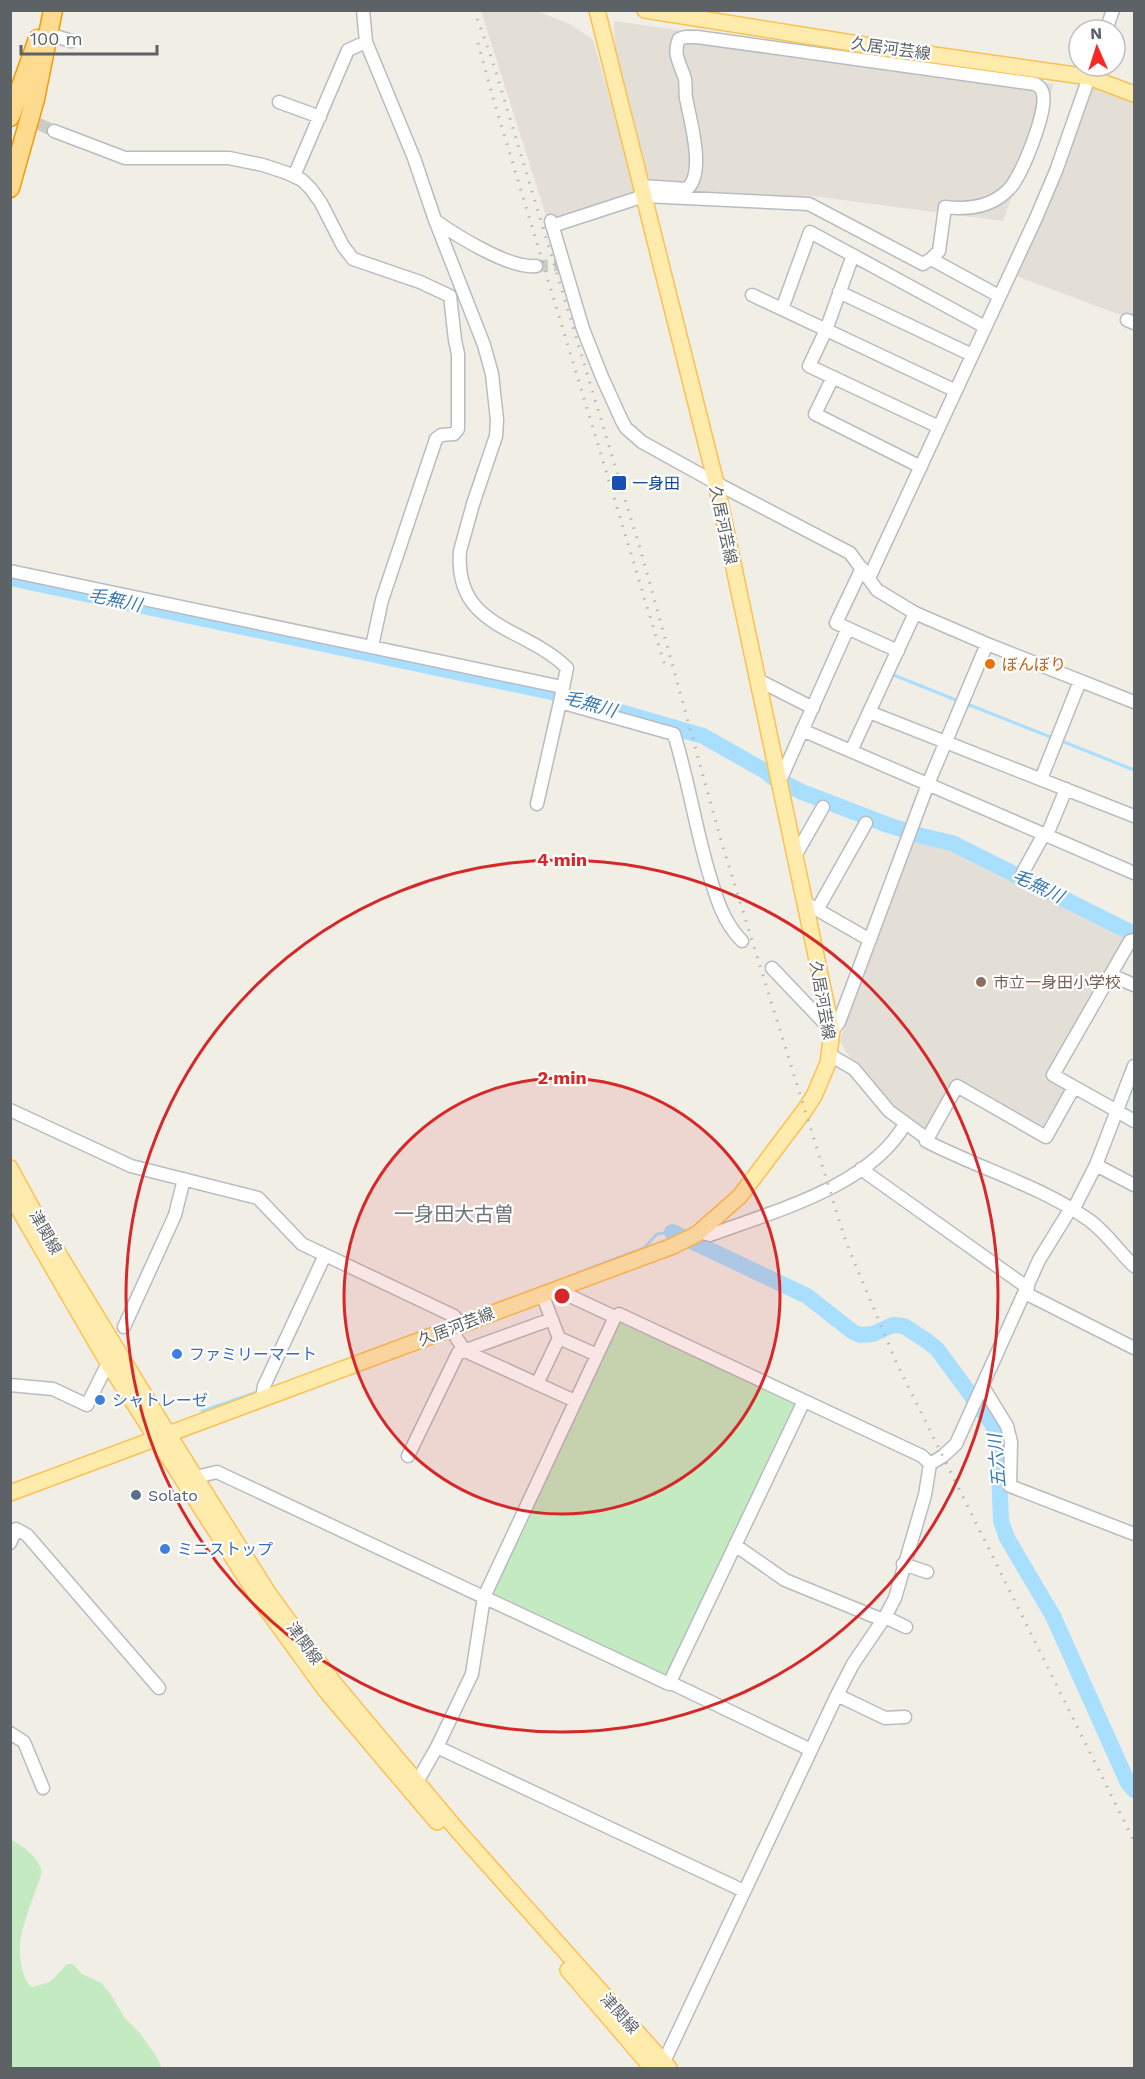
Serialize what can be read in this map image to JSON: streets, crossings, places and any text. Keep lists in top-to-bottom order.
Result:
{
  "streets": {
    "main road": ["久居河芸線", "津関線"]
  },
  "crossings": [
    ["久居河芸線", "津関線"]
  ],
  "districts": ["一身田大古曽"],
  "water": ["毛無川", "五六川"],
  "places": {
    "transit": ["一身田"],
    "other": [
      "ぼんぼり",
      "市立一身田小学校",
      "ファミリーマート",
      "シャトレーゼ",
      "Solato",
      "ミニストップ"
    ]
  },
  "scale_bar": "100 m",
  "north": "top",
  "rings": ["4 min", "2 min"]
}
